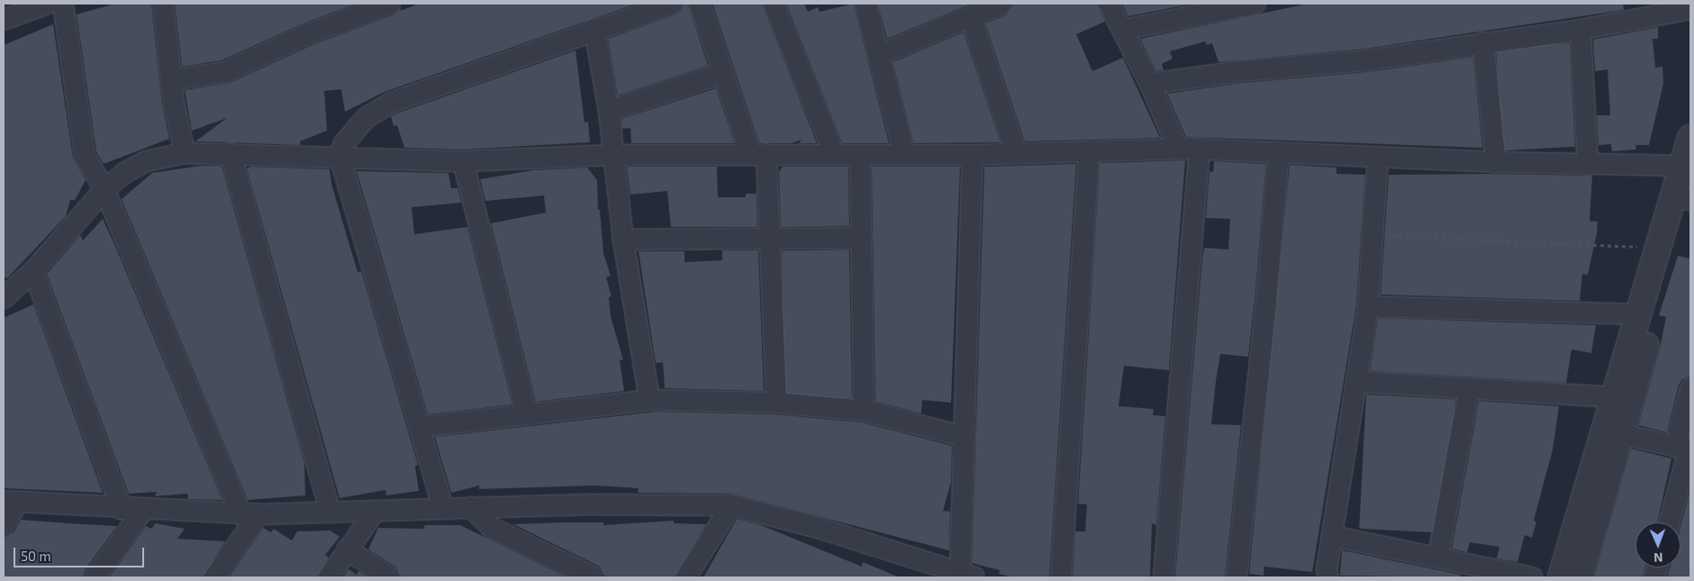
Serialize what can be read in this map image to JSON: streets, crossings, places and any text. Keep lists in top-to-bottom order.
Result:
{
  "scale_bar": "50 m",
  "north": "bottom"
}
